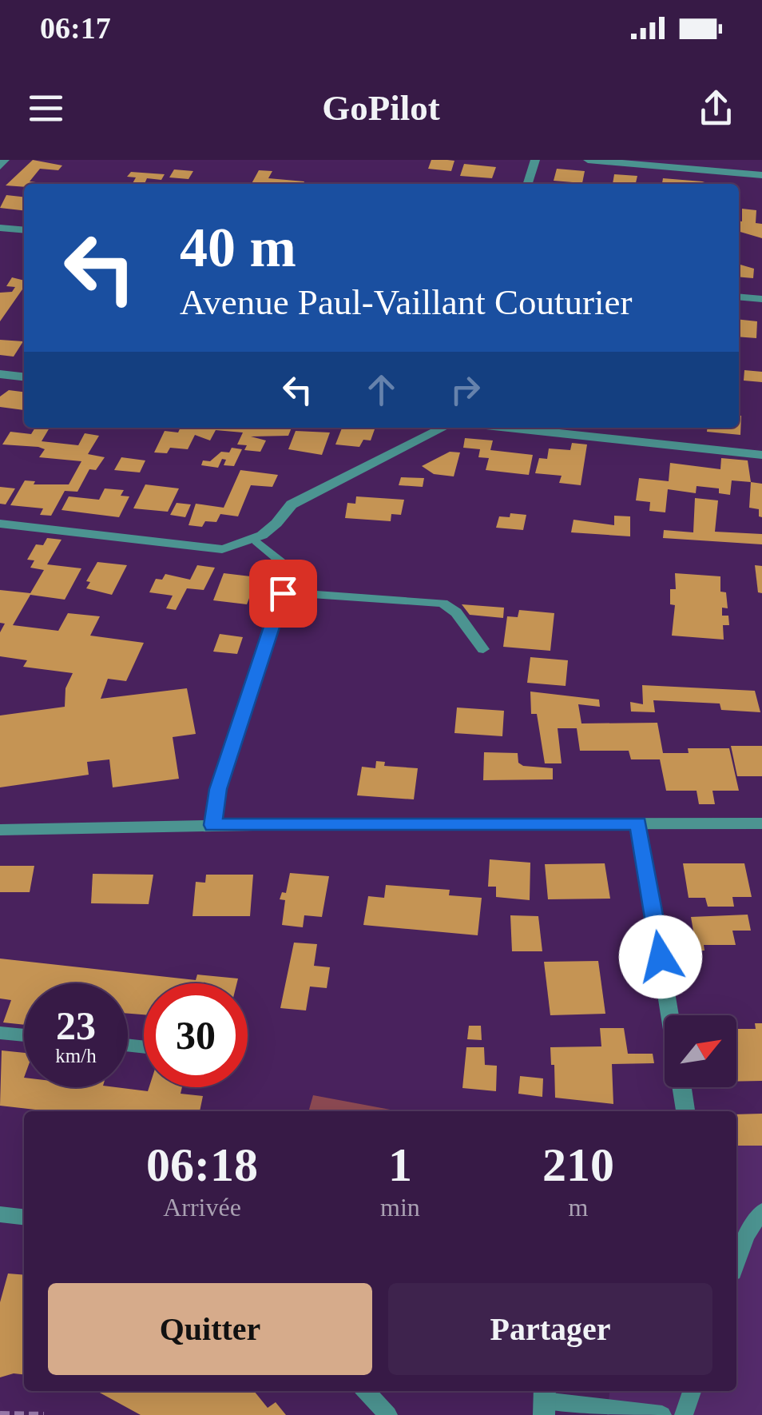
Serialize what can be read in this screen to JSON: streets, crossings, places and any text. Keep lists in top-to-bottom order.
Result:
{
  "north": "top right",
  "page": {
    "status": "06:17",
    "header": "GoPilot",
    "turn": ["40 m", "Avenue Paul-Vaillant Couturier"],
    "speed": "23 km/h",
    "limit": "30",
    "eta": [
      "06:18",
      "Arrivée",
      "1",
      "min",
      "210",
      "m"
    ],
    "buttons": ["Quitter", "Partager"]
  }
}
